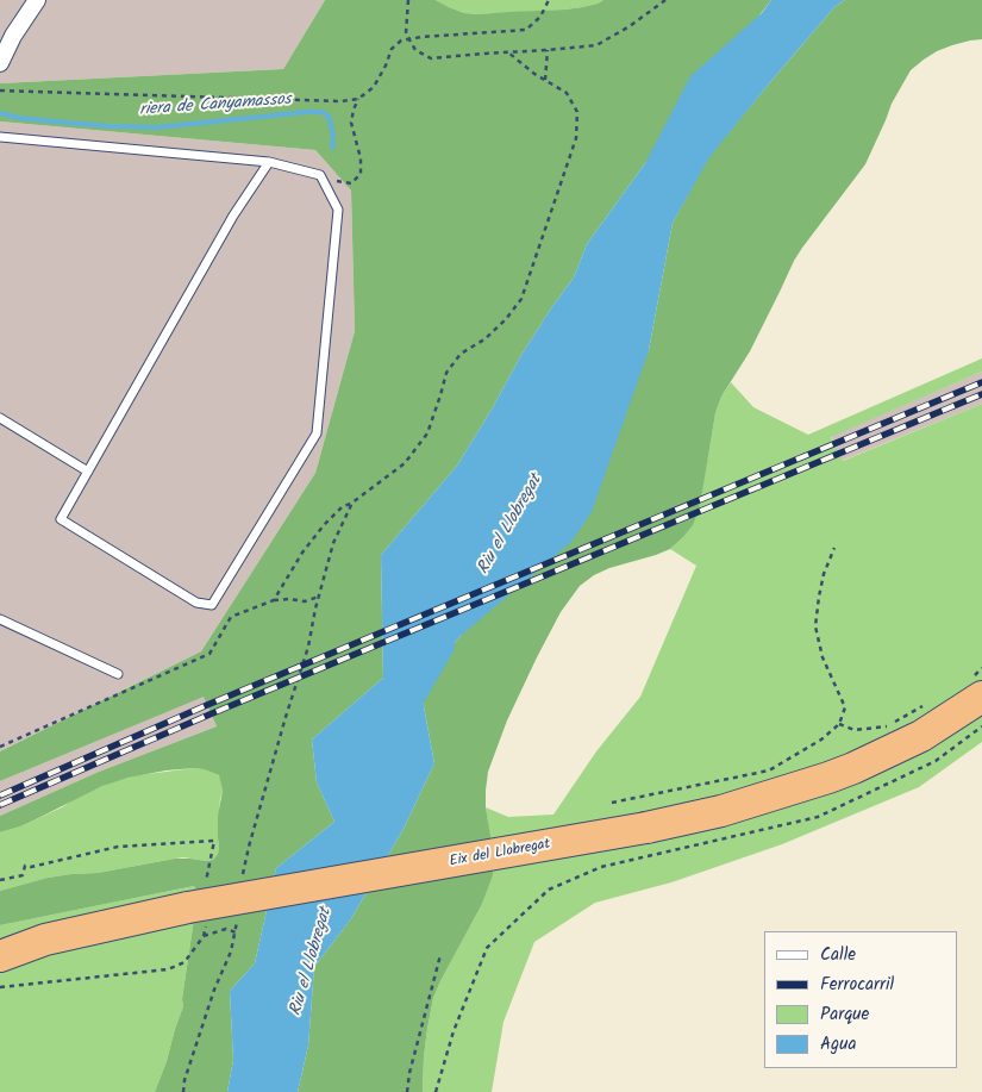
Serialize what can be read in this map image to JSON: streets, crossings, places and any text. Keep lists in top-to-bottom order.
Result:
{
  "streets": {
    "highway": ["Eix del Llobregat"]
  },
  "water": ["riera de Canyamassos", "Riu el Llobregat"],
  "legend": [
    "Calle",
    "Ferrocarril",
    "Parque",
    "Agua"
  ]
}
